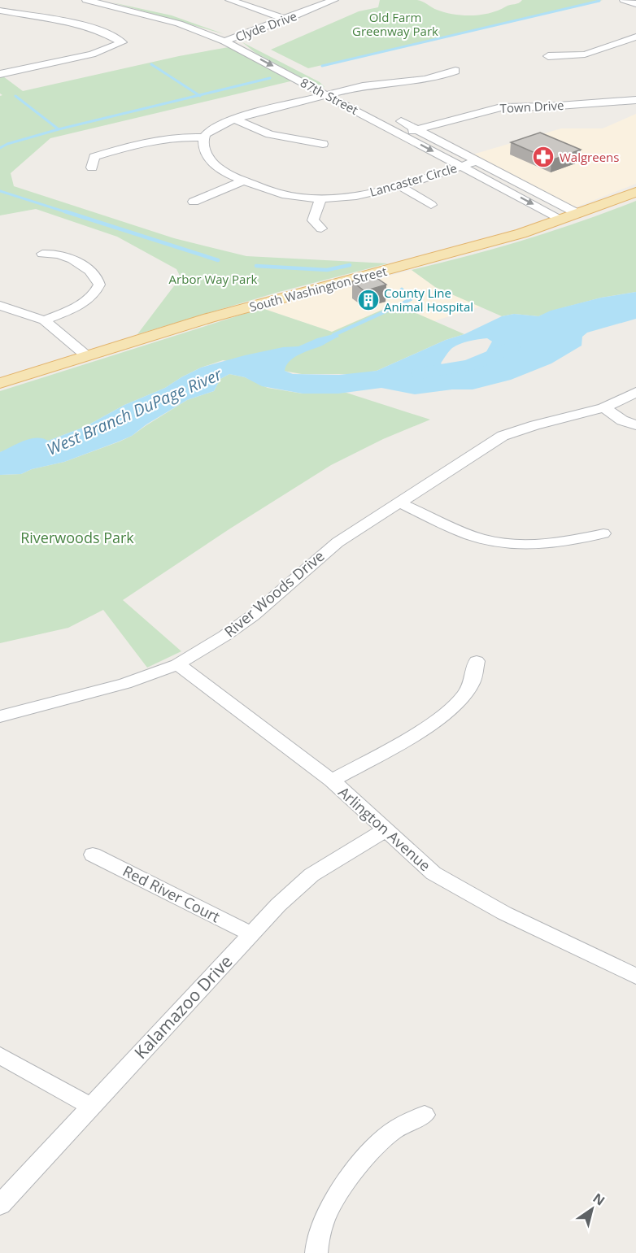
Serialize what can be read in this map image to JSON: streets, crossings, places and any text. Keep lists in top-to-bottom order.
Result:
{
  "streets": {
    "main road": ["South Washington Street"],
    "street": [
      "Clyde Drive",
      "87th Street",
      "Town Drive",
      "Lancaster Circle",
      "River Woods Drive",
      "Arlington Avenue",
      "Red River Court",
      "Kalamazoo Drive"
    ]
  },
  "crossings": [
    ["Clyde Drive", "87th Street"],
    ["87th Street", "Town Drive"],
    ["87th Street", "Lancaster Circle"],
    ["87th Street", "South Washington Street"],
    ["River Woods Drive", "Arlington Avenue"],
    ["Arlington Avenue", "Kalamazoo Drive"],
    ["Red River Court", "Kalamazoo Drive"]
  ],
  "water": ["West Branch DuPage River"],
  "parks": ["Old Farm Greenway Park", "Arbor Way Park", "Riverwoods Park"],
  "places": {
    "pharmacy": ["Walgreens"],
    "building": ["County Line Animal Hospital"]
  },
  "north": "top right"
}
